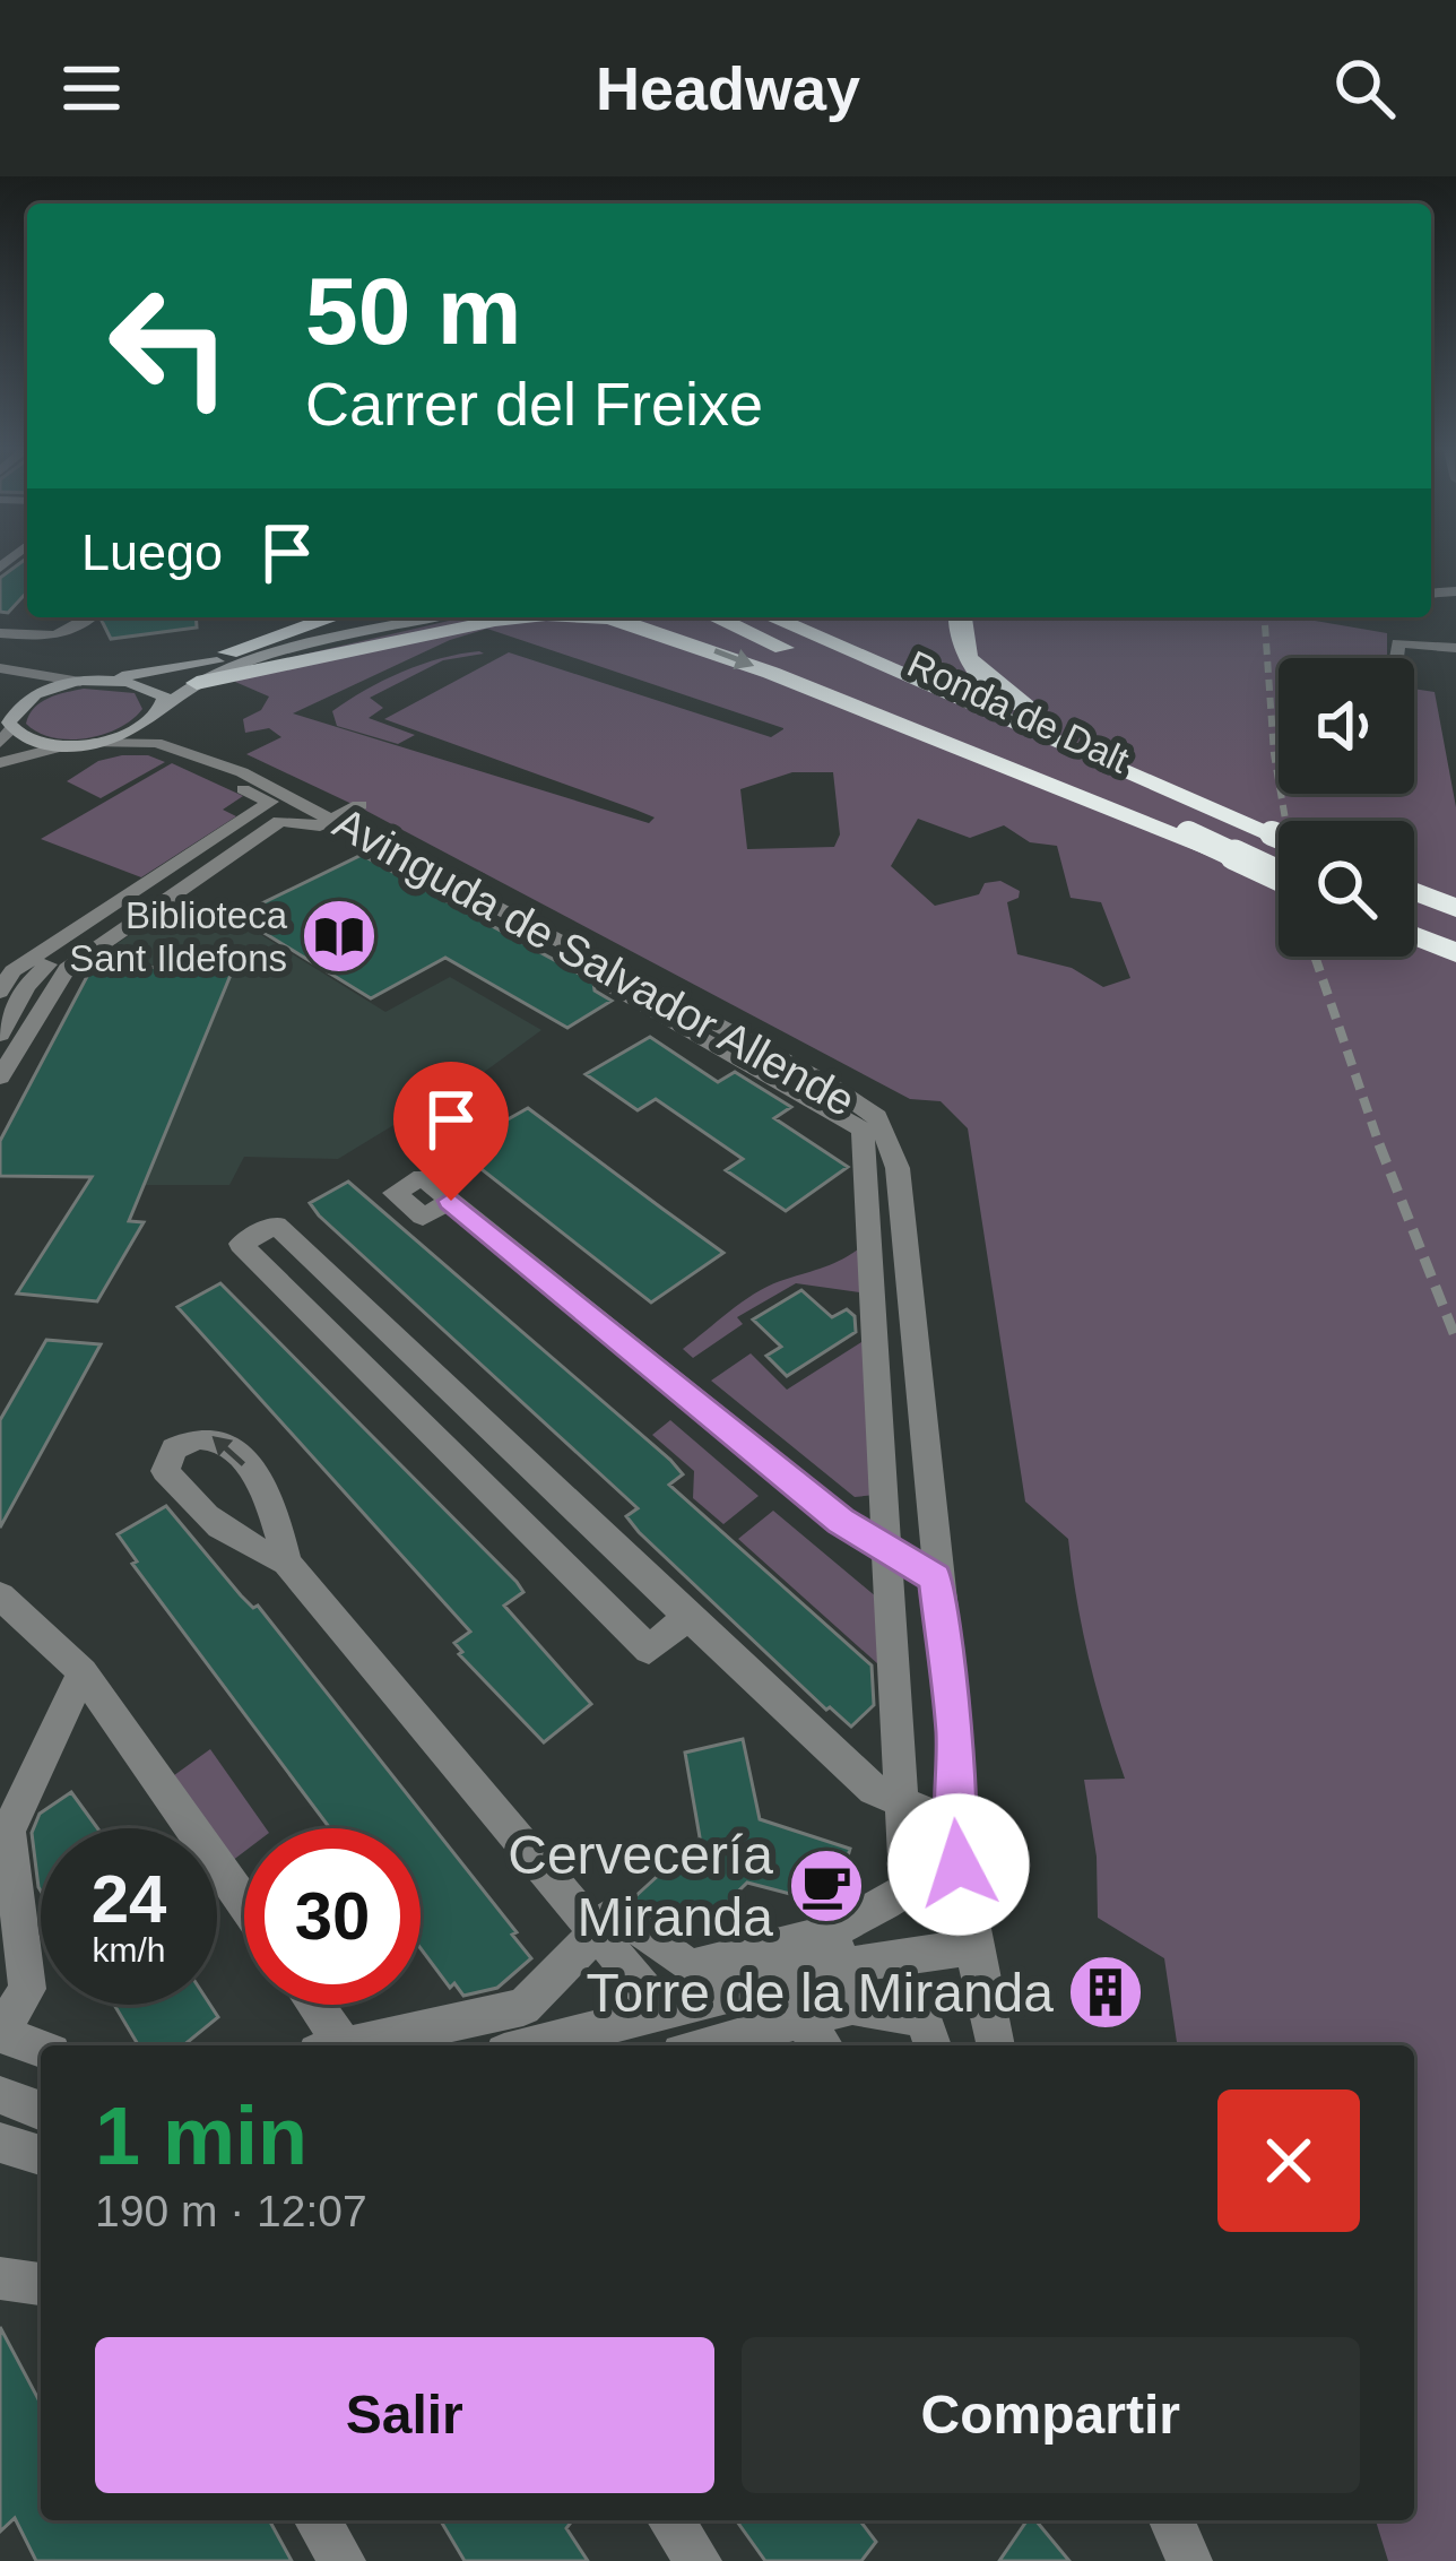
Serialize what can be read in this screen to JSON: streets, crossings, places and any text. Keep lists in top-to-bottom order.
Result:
{
  "streets": {
    "highway": ["Ronda de Dalt"],
    "street": ["Avinguda de Salvador Allende"]
  },
  "places": {
    "library": ["Biblioteca Sant Ildefons"],
    "cafe": ["Cervecería Miranda"],
    "building": ["Torre de la Miranda"]
  },
  "page": {
    "header": "Headway",
    "turn": ["50 m", "Carrer del Freixe"],
    "then": "Luego",
    "speed": "24 km/h",
    "limit": "30",
    "heading": ["1 min", "190 m · 12:07"],
    "buttons": ["Salir", "Compartir"]
  }
}
